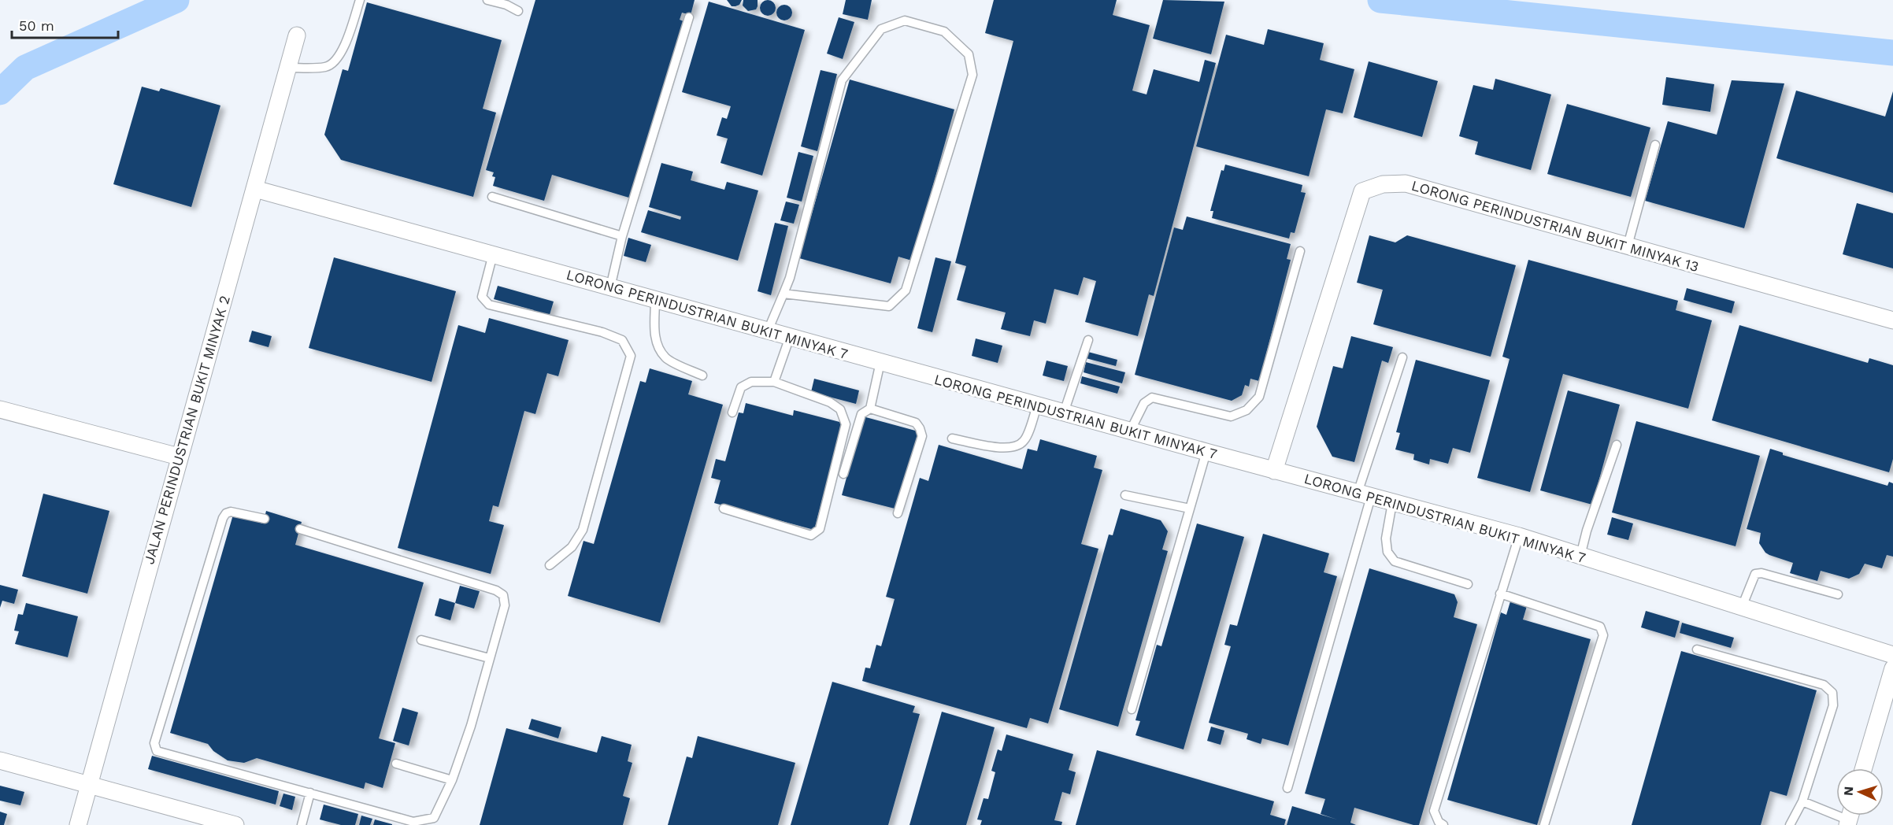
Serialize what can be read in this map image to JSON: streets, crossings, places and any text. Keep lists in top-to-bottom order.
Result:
{
  "streets": {
    "street": ["LORONG PERINDUSTRIAN BUKIT MINYAK 13", "LORONG PERINDUSTRIAN BUKIT MINYAK 7", "JALAN PERINDUSTRIAN BUKIT MINYAK 2"]
  },
  "crossings": [
    ["LORONG PERINDUSTRIAN BUKIT MINYAK 13", "LORONG PERINDUSTRIAN BUKIT MINYAK 7"],
    ["LORONG PERINDUSTRIAN BUKIT MINYAK 7", "JALAN PERINDUSTRIAN BUKIT MINYAK 2"]
  ],
  "scale_bar": "50 m",
  "north": "left"
}
